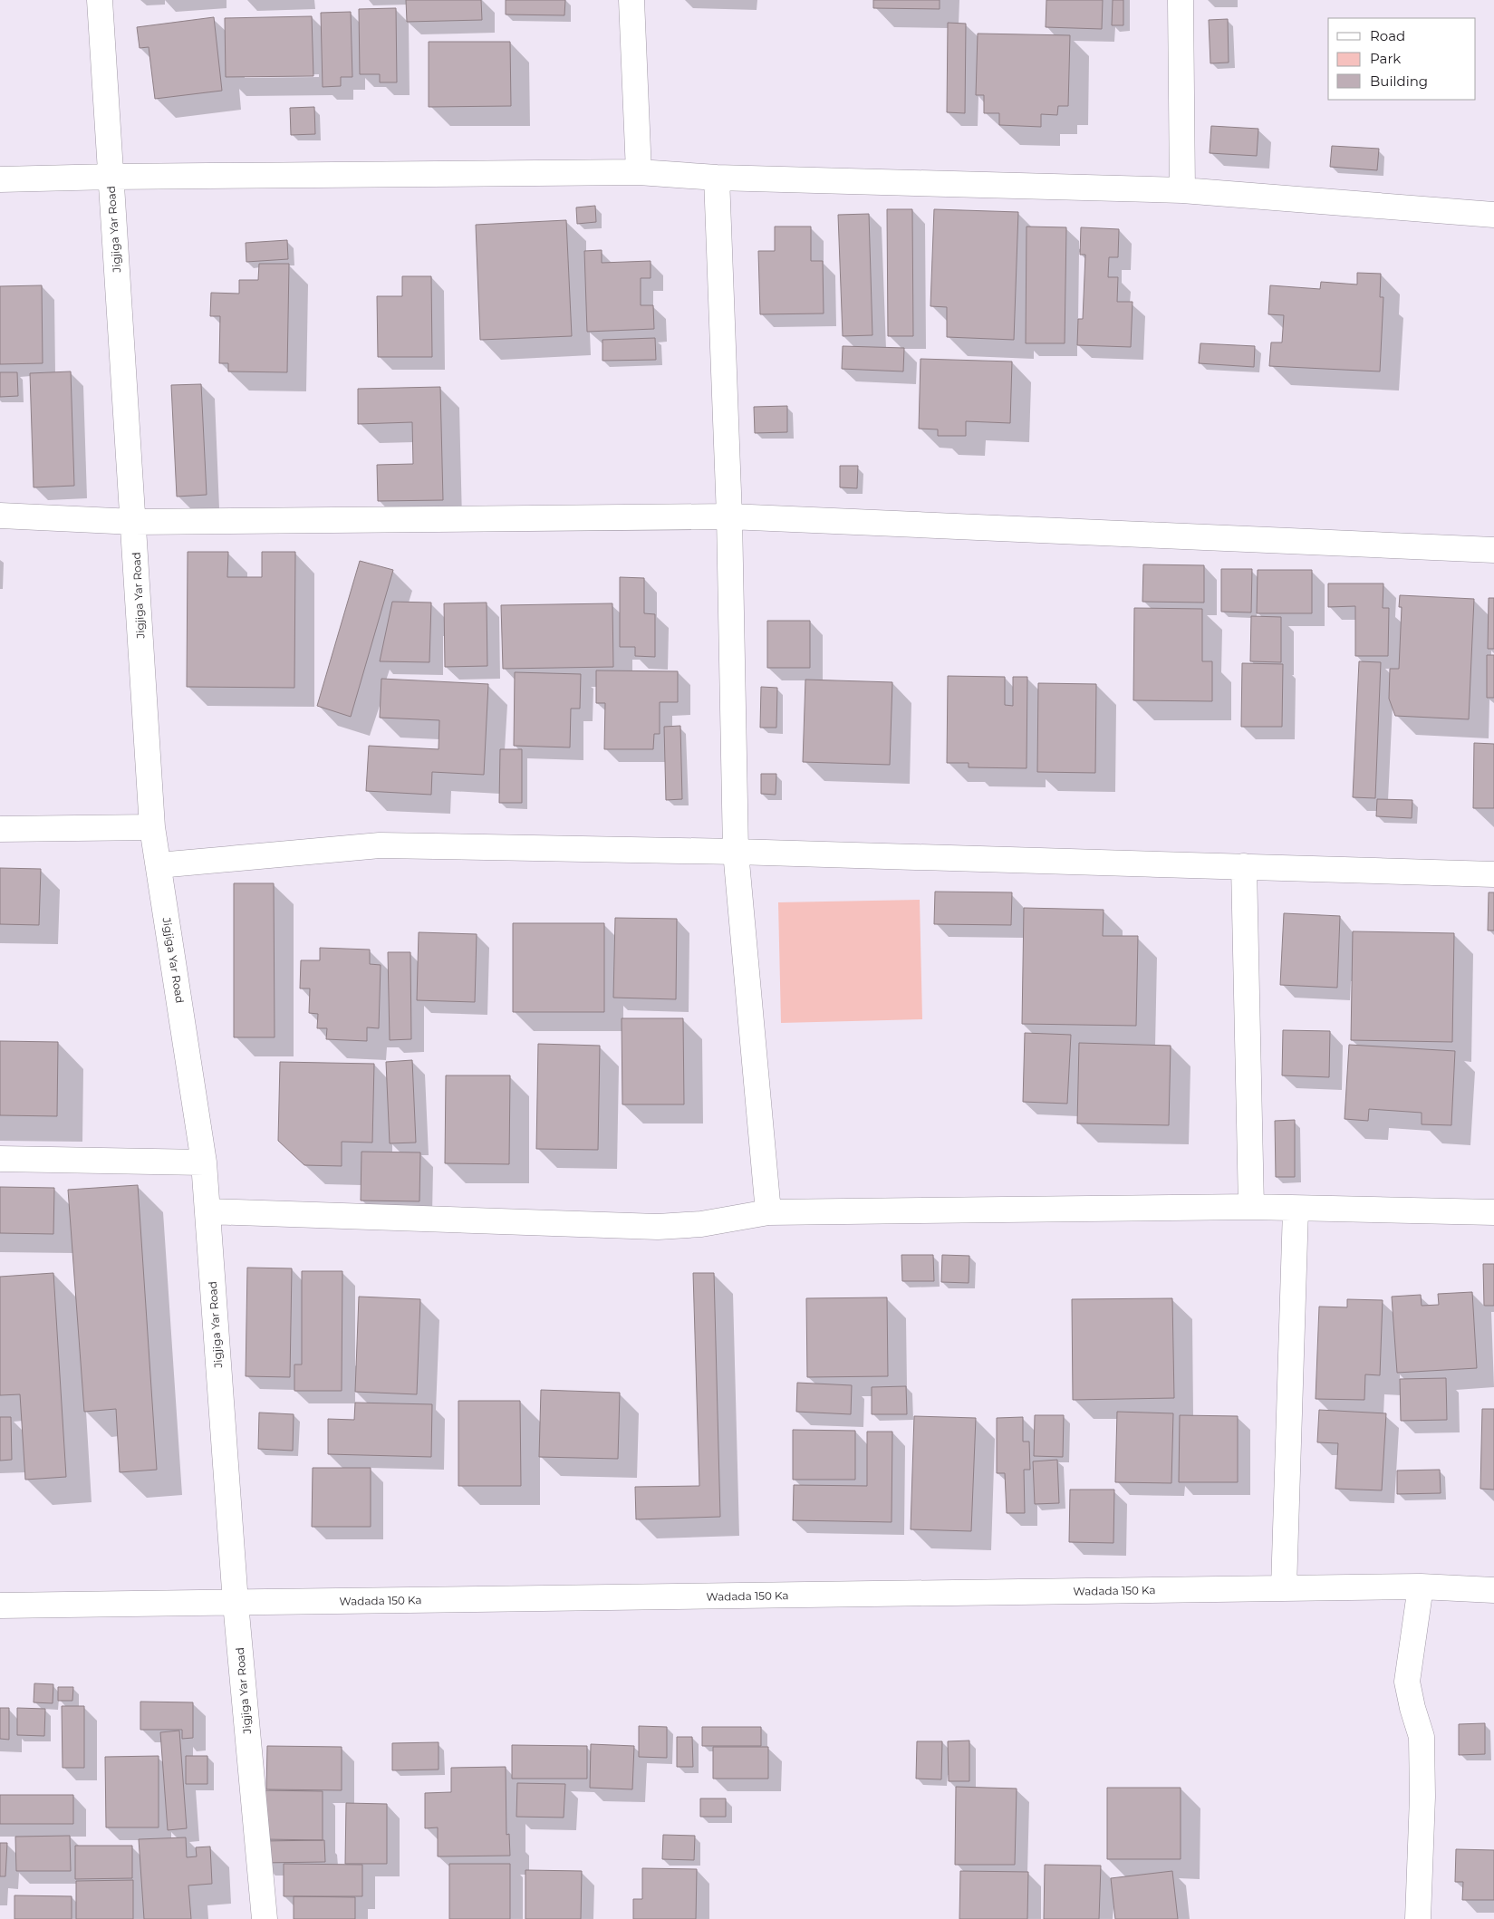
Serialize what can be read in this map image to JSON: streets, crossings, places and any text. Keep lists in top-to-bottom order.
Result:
{
  "streets": {
    "street": ["Jigjiga Yar Road", "Wadada 150 Ka"]
  },
  "crossings": [
    ["Jigjiga Yar Road", "Wadada 150 Ka"]
  ],
  "legend": ["Road", "Park", "Building"]
}
